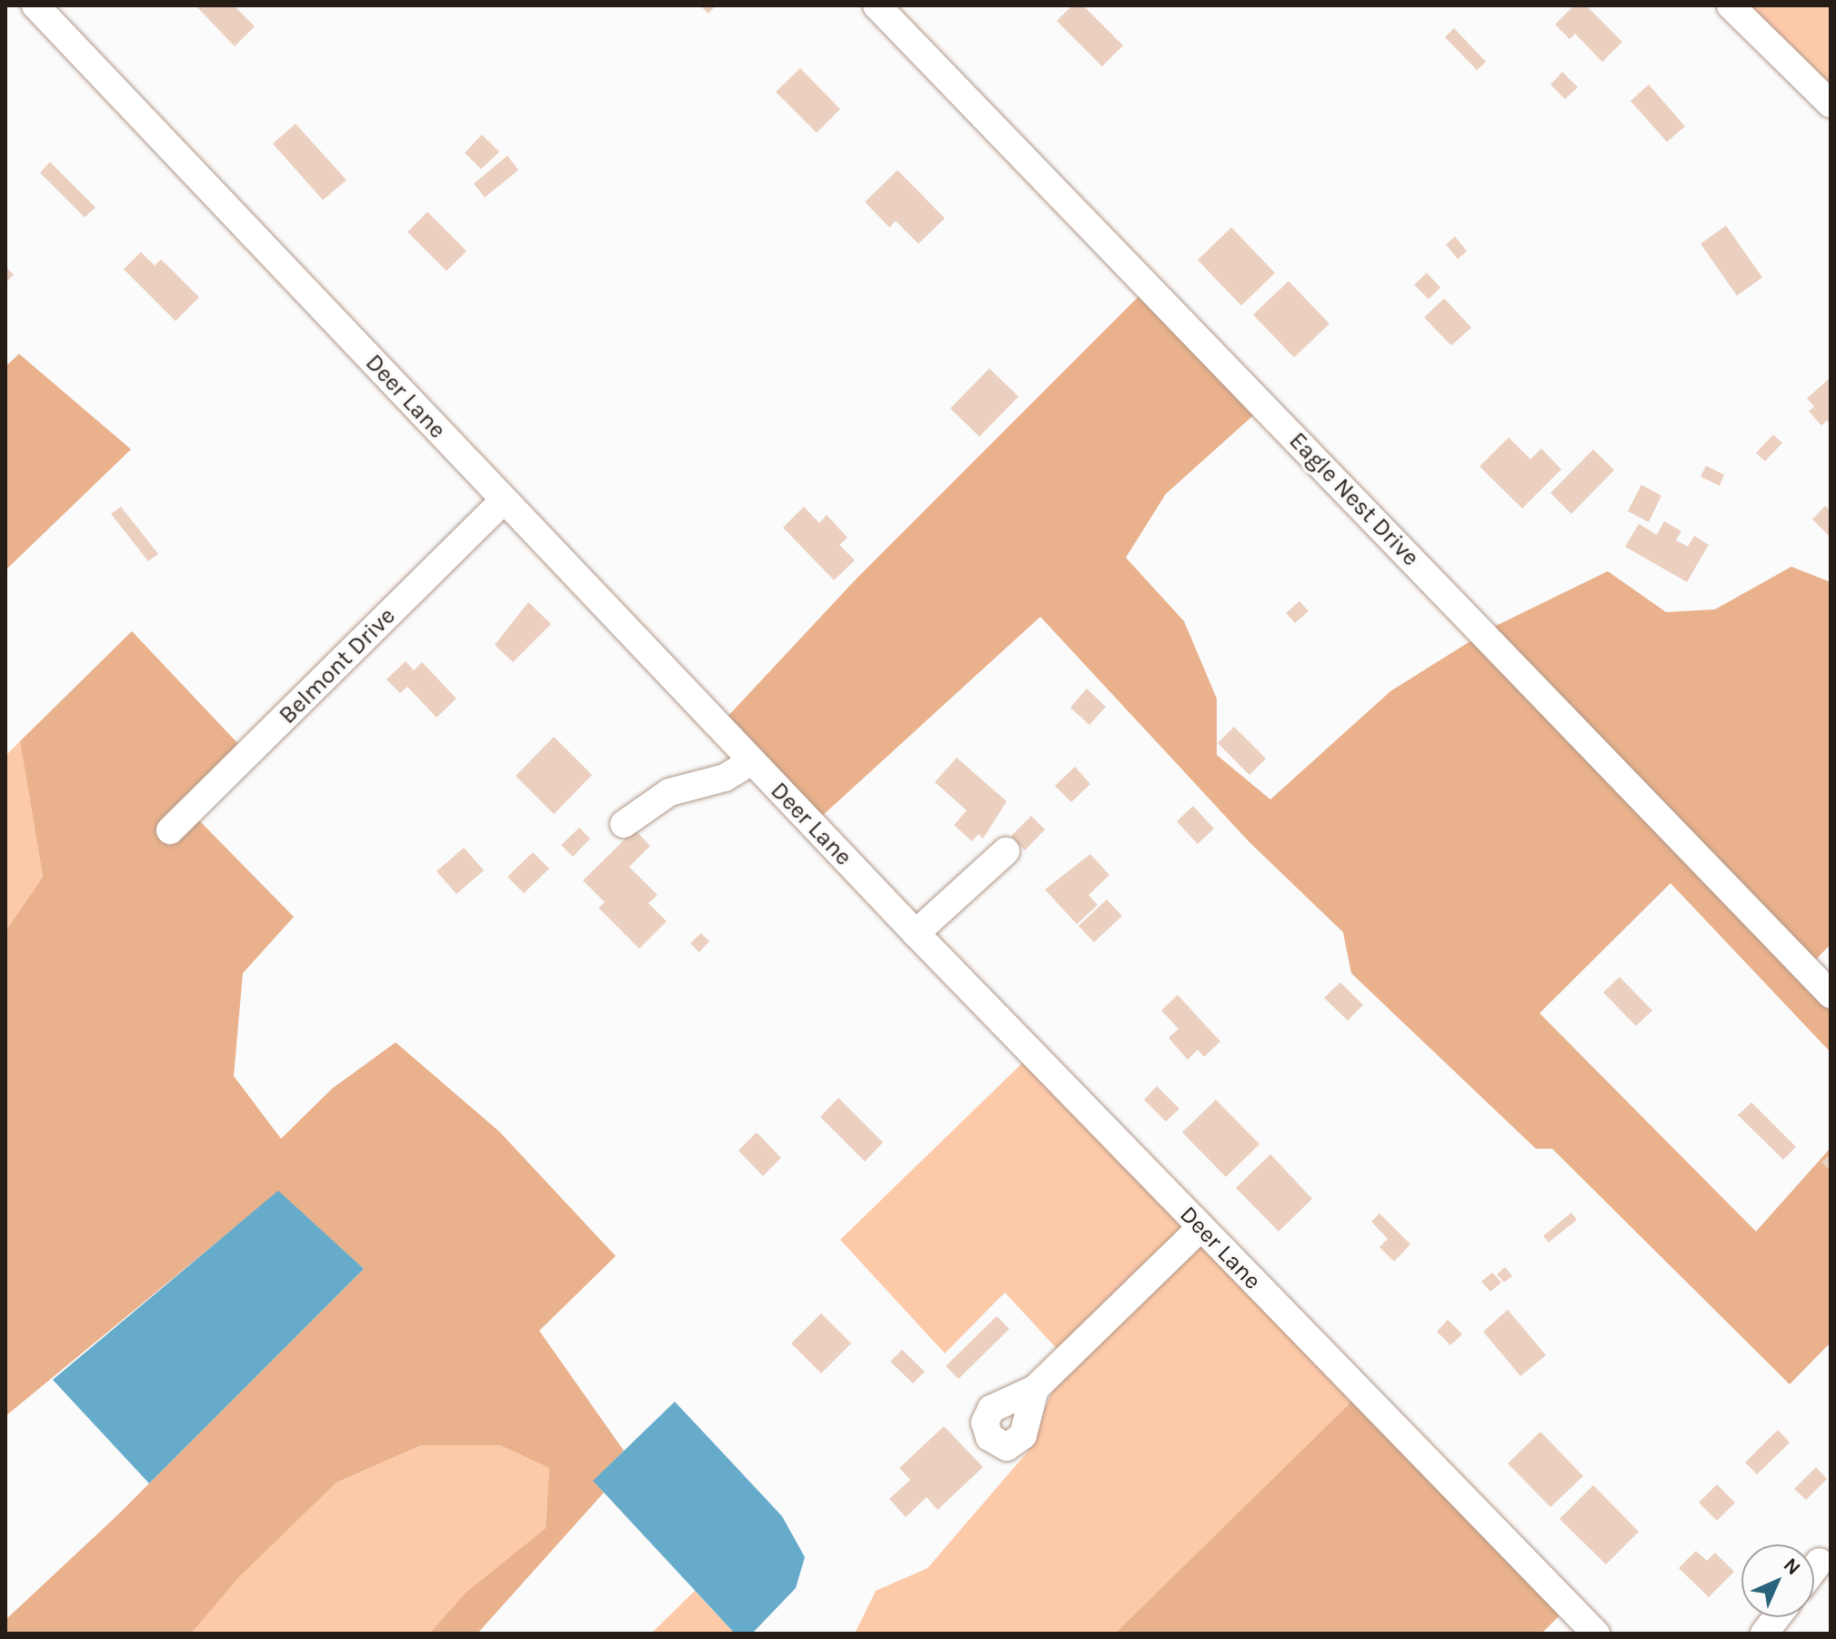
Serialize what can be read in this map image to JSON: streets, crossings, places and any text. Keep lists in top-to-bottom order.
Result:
{
  "streets": {
    "street": ["Deer Lane", "Eagle Nest Drive", "Belmont Drive"]
  },
  "crossings": [
    ["Deer Lane", "Belmont Drive"]
  ],
  "north": "top right"
}
